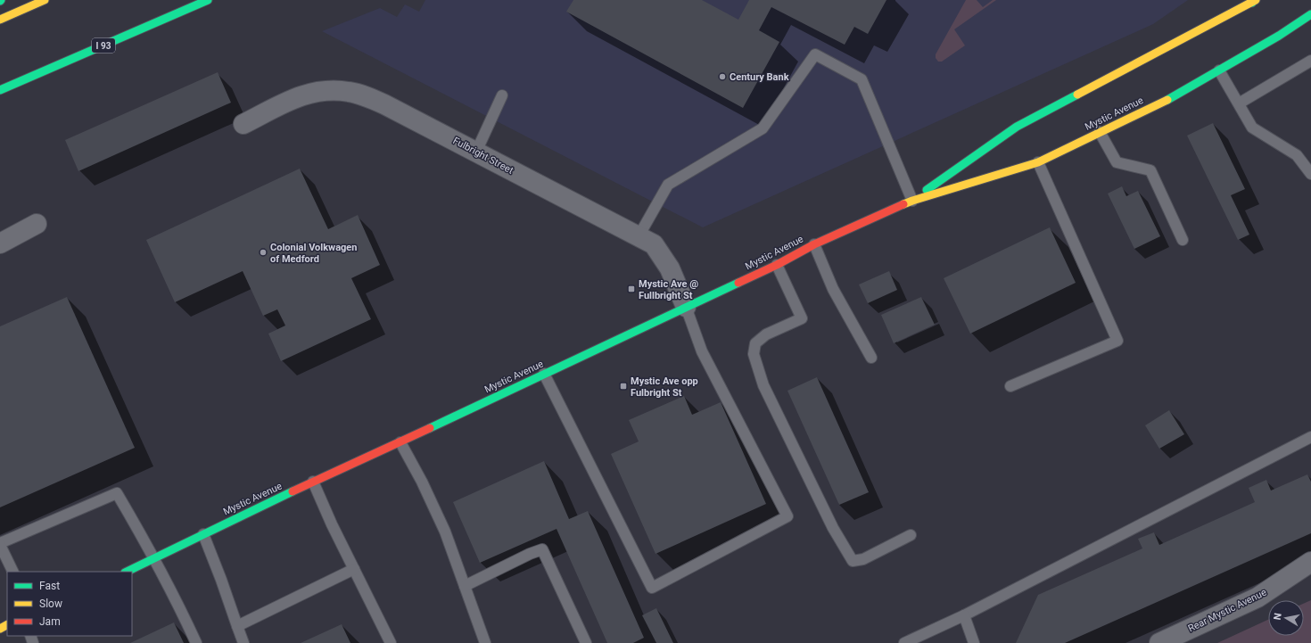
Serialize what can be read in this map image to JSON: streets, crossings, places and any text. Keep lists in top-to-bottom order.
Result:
{
  "streets": {
    "main road": ["I 93", "Mystic Avenue"],
    "street": ["Fulbright Street", "Rear Mystic Avenue"]
  },
  "crossings": [
    ["Mystic Avenue", "Fulbright Street"]
  ],
  "places": {
    "other": ["Century Bank", "Colonial Volkwagen of Medford"],
    "transit": ["Mystic Ave @ Fullbright St", "Mystic Ave opp Fulbright St"]
  },
  "legend": ["Fast", "Slow", "Jam"],
  "north": "left"
}
